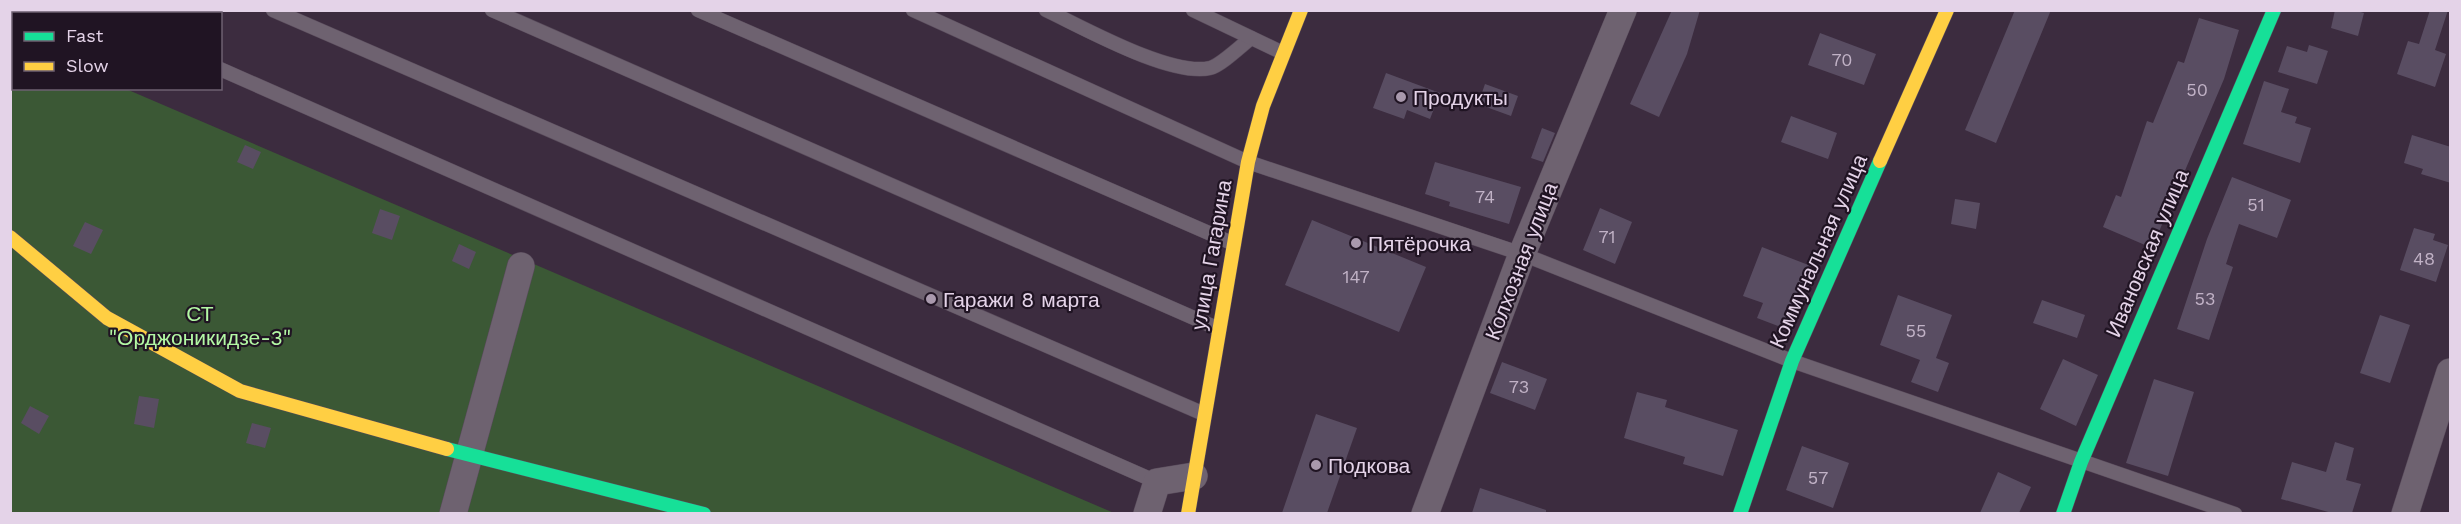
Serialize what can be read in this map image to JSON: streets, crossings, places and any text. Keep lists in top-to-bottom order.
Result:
{
  "streets": {
    "street": [
      "Коммунальная улица",
      "Ивановская улица",
      "улица Гагарина",
      "Колхозная улица"
    ]
  },
  "parks": ["СТ \"Орджоникидзе-3\""],
  "places": [
    "Продукты",
    "Пятёрочка",
    "Гаражи 8 марта",
    "Подкова"
  ],
  "house_numbers": [
    "70",
    "50",
    "74",
    "51",
    "71",
    "48",
    "147",
    "53",
    "55",
    "73",
    "57"
  ],
  "legend": ["Fast", "Slow"]
}
